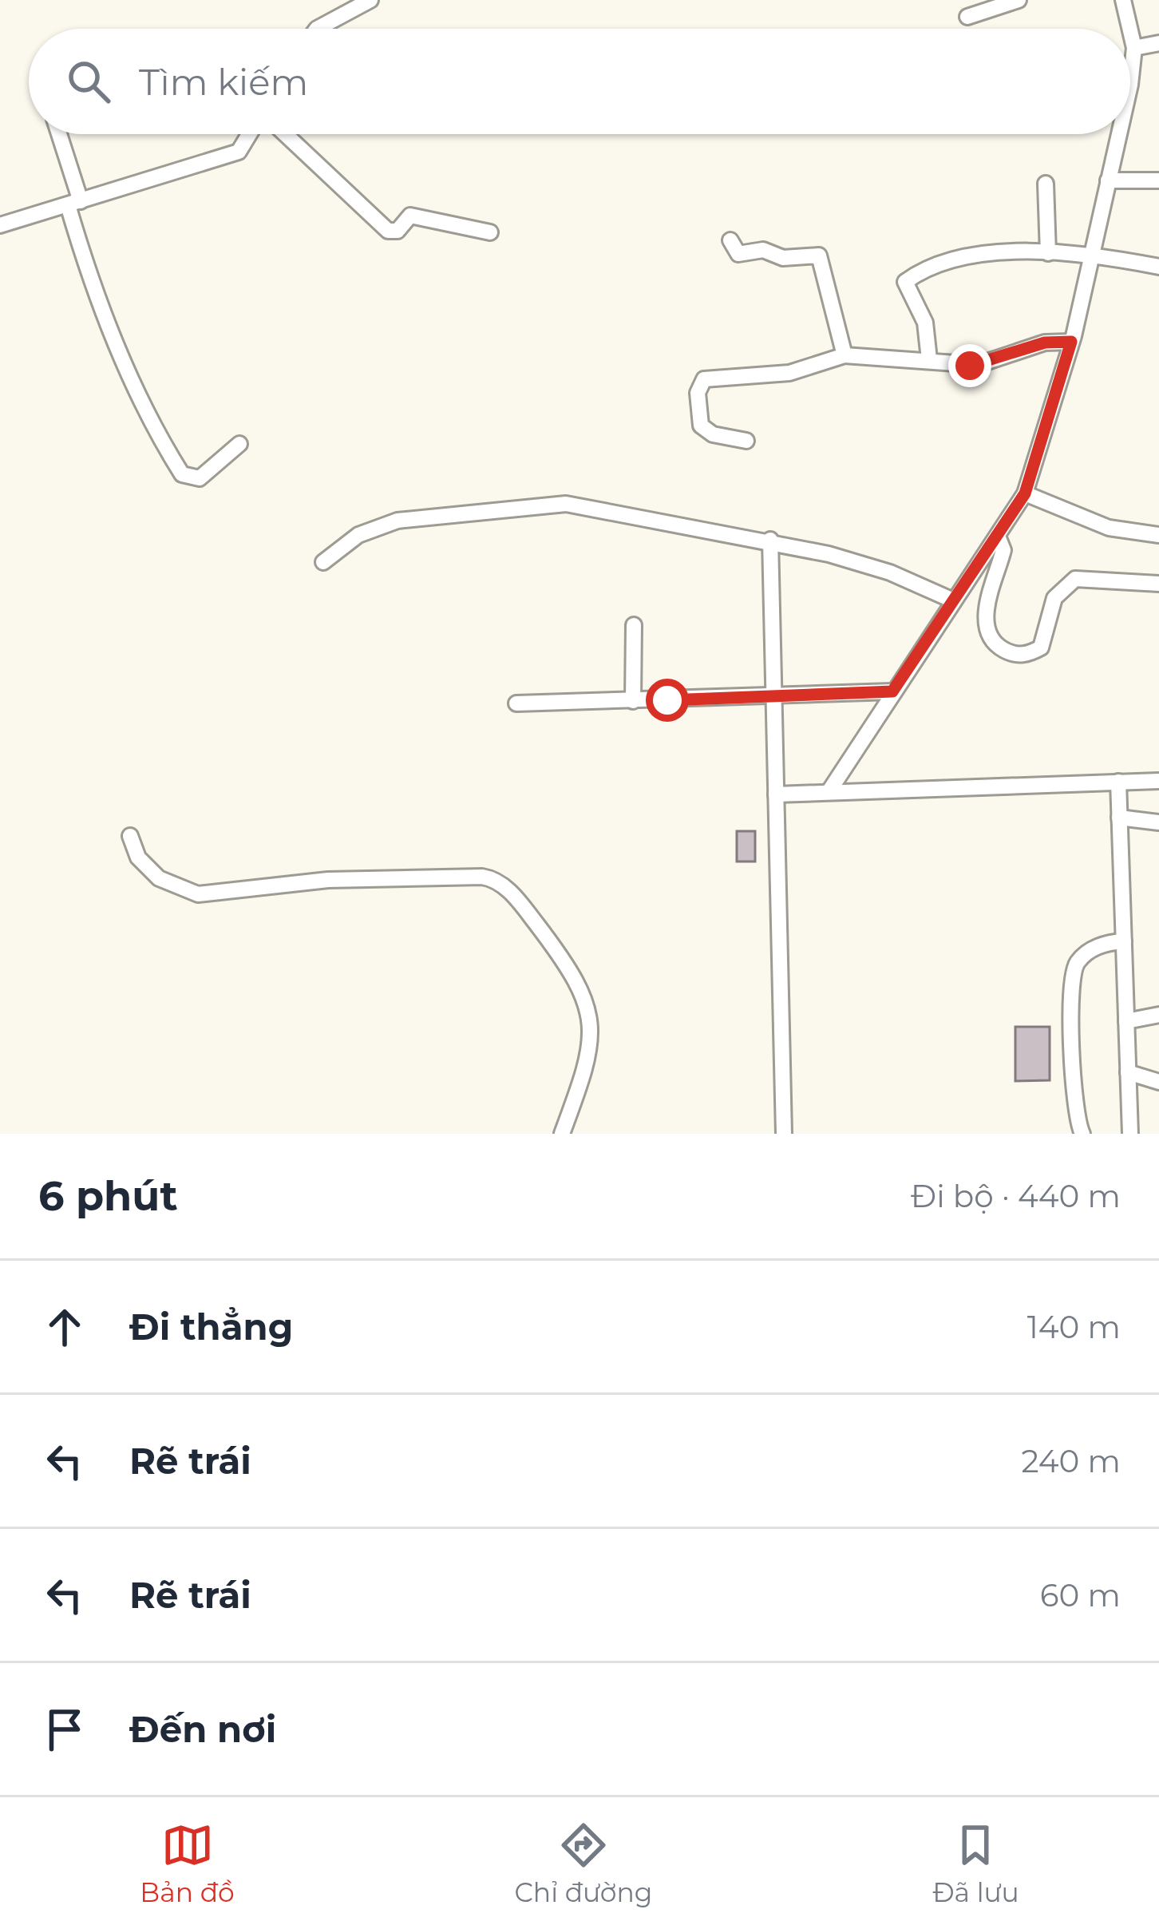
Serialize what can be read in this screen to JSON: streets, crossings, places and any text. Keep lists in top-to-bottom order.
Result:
{
  "page": {
    "search": "Tìm kiếm",
    "heading": ["6 phút", "Đi bộ · 440 m"],
    "list": [
      ["Đi thẳng", "140 m"],
      ["Rẽ trái", "240 m"],
      ["Rẽ trái", "60 m"],
      "Đến nơi"
    ],
    "nav": ["Bản đồ", "Chỉ đường", "Đã lưu"]
  }
}
